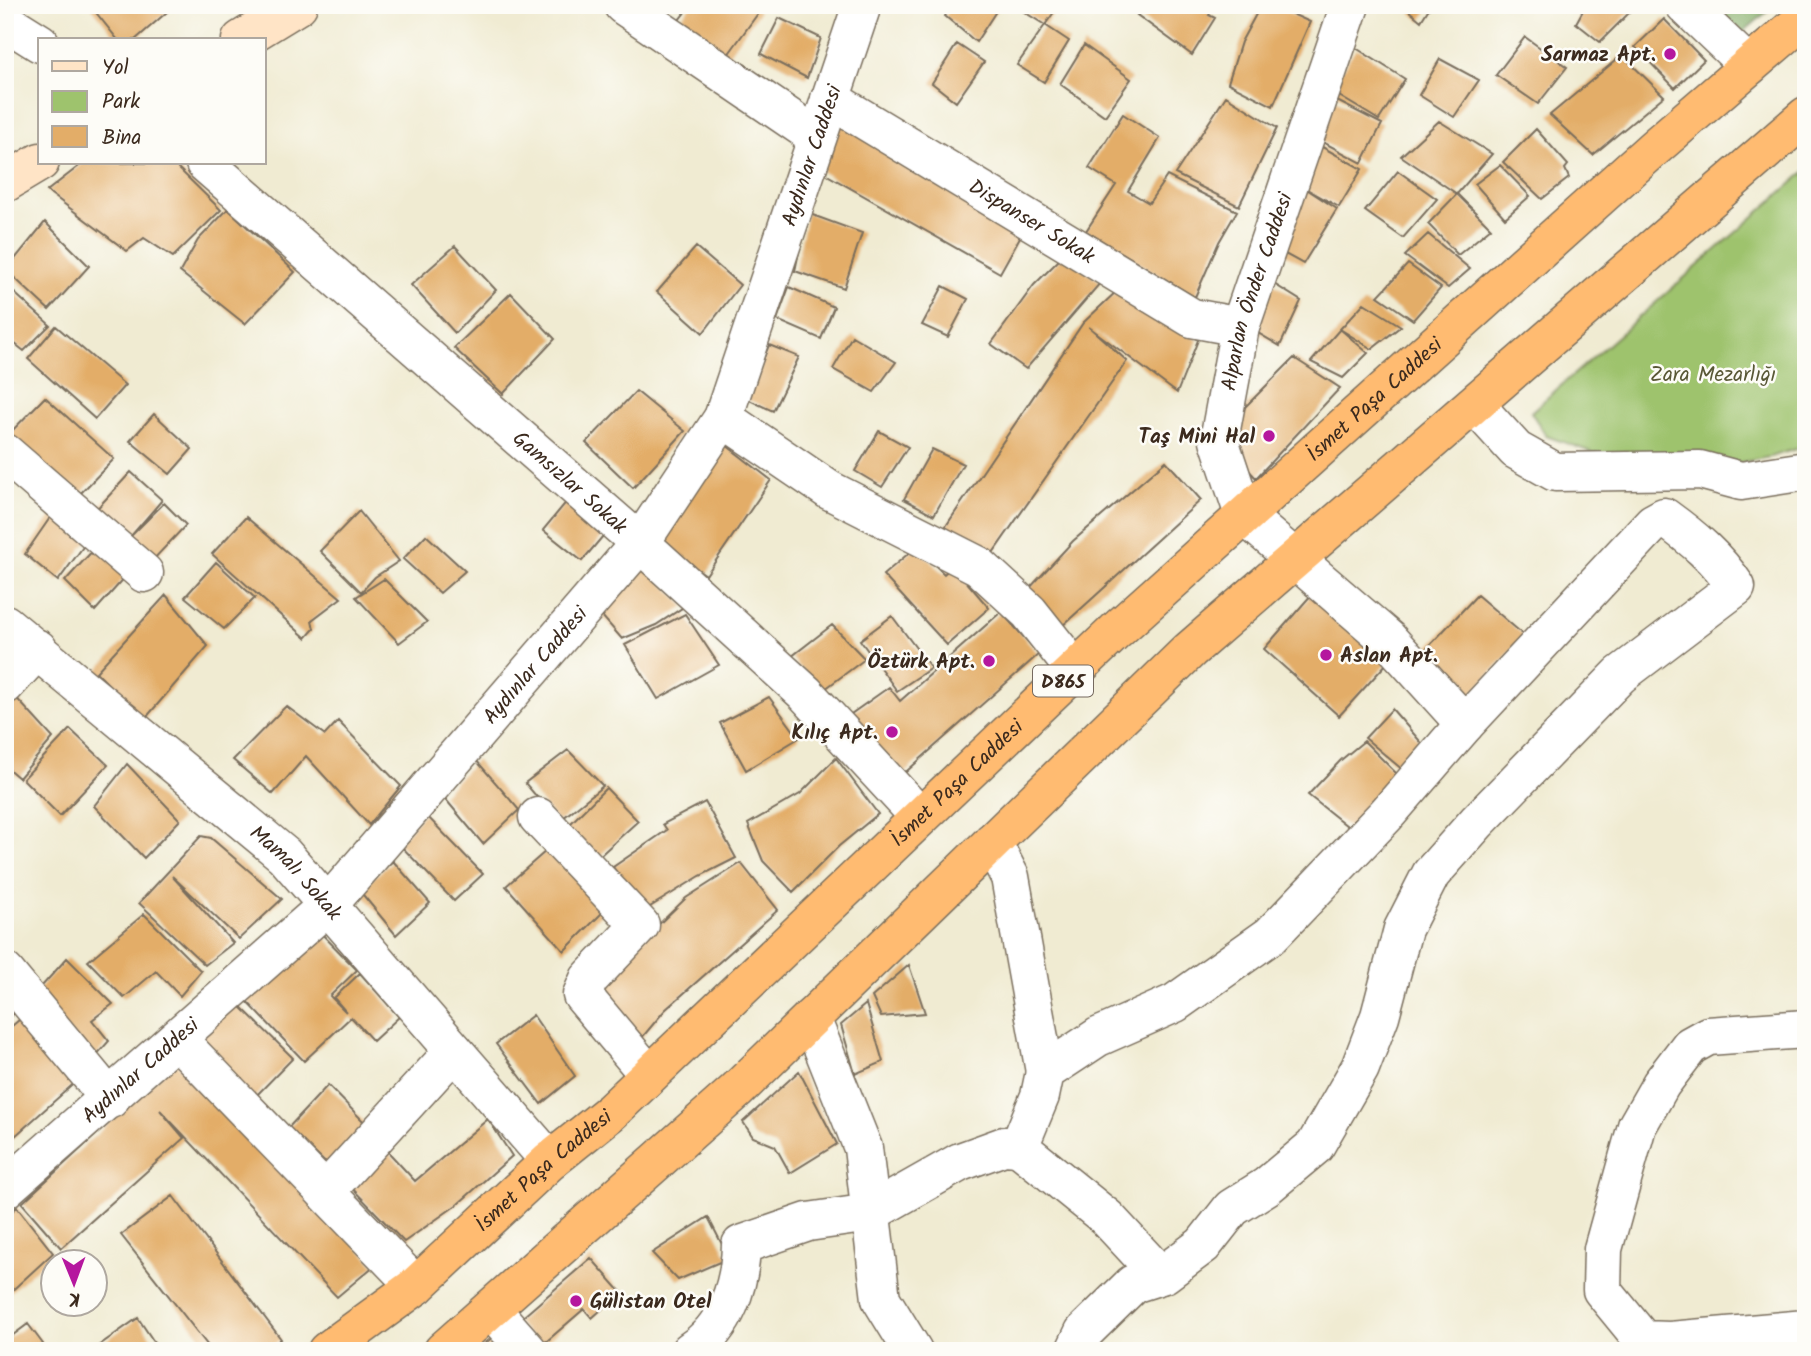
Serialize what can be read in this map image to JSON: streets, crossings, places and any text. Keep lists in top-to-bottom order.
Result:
{
  "streets": {
    "highway": ["İsmet Paşa Caddesi", "D865"],
    "street": [
      "Aydınlar Caddesi",
      "Dispanser Sokak",
      "Alparlan Önder Caddesi",
      "Gamsızlar Sokak",
      "Mamalı Sokak"
    ]
  },
  "crossings": [
    ["Aydınlar Caddesi", "Dispanser Sokak"],
    ["Aydınlar Caddesi", "Gamsızlar Sokak"],
    ["Aydınlar Caddesi", "Mamalı Sokak"],
    ["Dispanser Sokak", "Alparlan Önder Caddesi"],
    ["Alparlan Önder Caddesi", "İsmet Paşa Caddesi"],
    ["İsmet Paşa Caddesi", "Gamsızlar Sokak"],
    ["İsmet Paşa Caddesi", "Mamalı Sokak"]
  ],
  "parks": ["Zara Mezarlığı"],
  "places": [
    "Sarmaz Apt.",
    "Taş Mini Hal",
    "Aslan Apt.",
    "Öztürk Apt.",
    "Kılıç Apt.",
    "Gülistan Otel"
  ],
  "legend": ["Yol", "Park", "Bina"],
  "north": "bottom"
}
